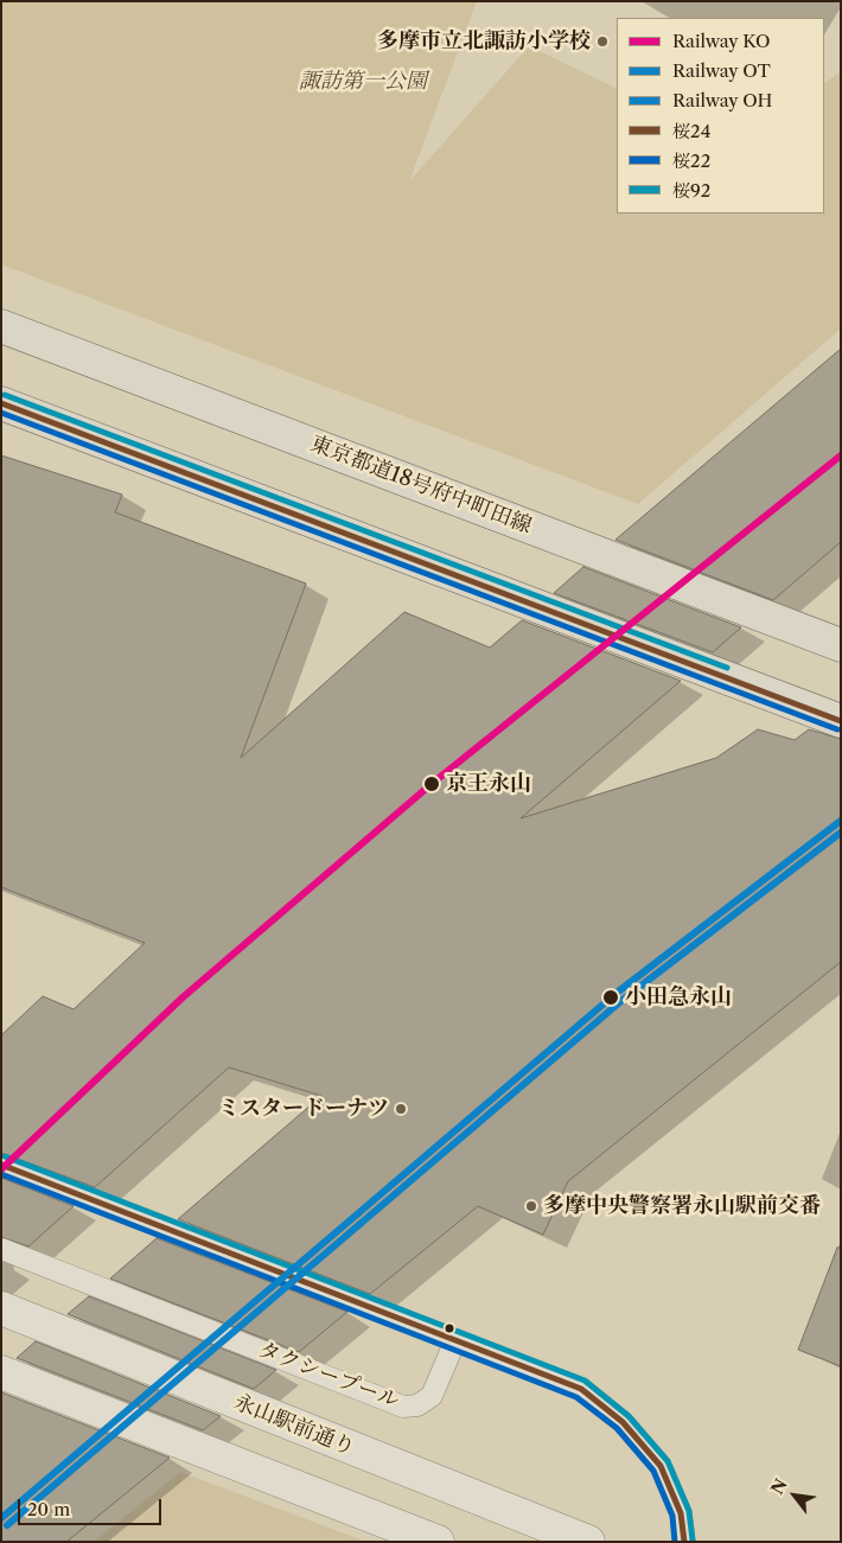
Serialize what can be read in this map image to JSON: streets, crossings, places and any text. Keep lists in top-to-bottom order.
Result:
{
  "streets": {
    "main road": ["東京都道18号府中町田線"],
    "street": ["永山駅前通り"],
    "lane": ["タクシープール"]
  },
  "parks": ["諏訪第一公園"],
  "places": [
    "多摩市立北諏訪小学校",
    "京王永山",
    "小田急永山",
    "ミスタードーナツ",
    "多摩中央警察署永山駅前交番"
  ],
  "lines": [
    "transit line 桜92",
    "transit line 桜24",
    "transit line 桜22",
    "rail line KO",
    "rail line OT",
    "rail line OH"
  ],
  "legend": [
    "Railway KO",
    "Railway OT",
    "Railway OH",
    "桜24",
    "桜22",
    "桜92"
  ],
  "scale_bar": "20 m",
  "north": "top left"
}
